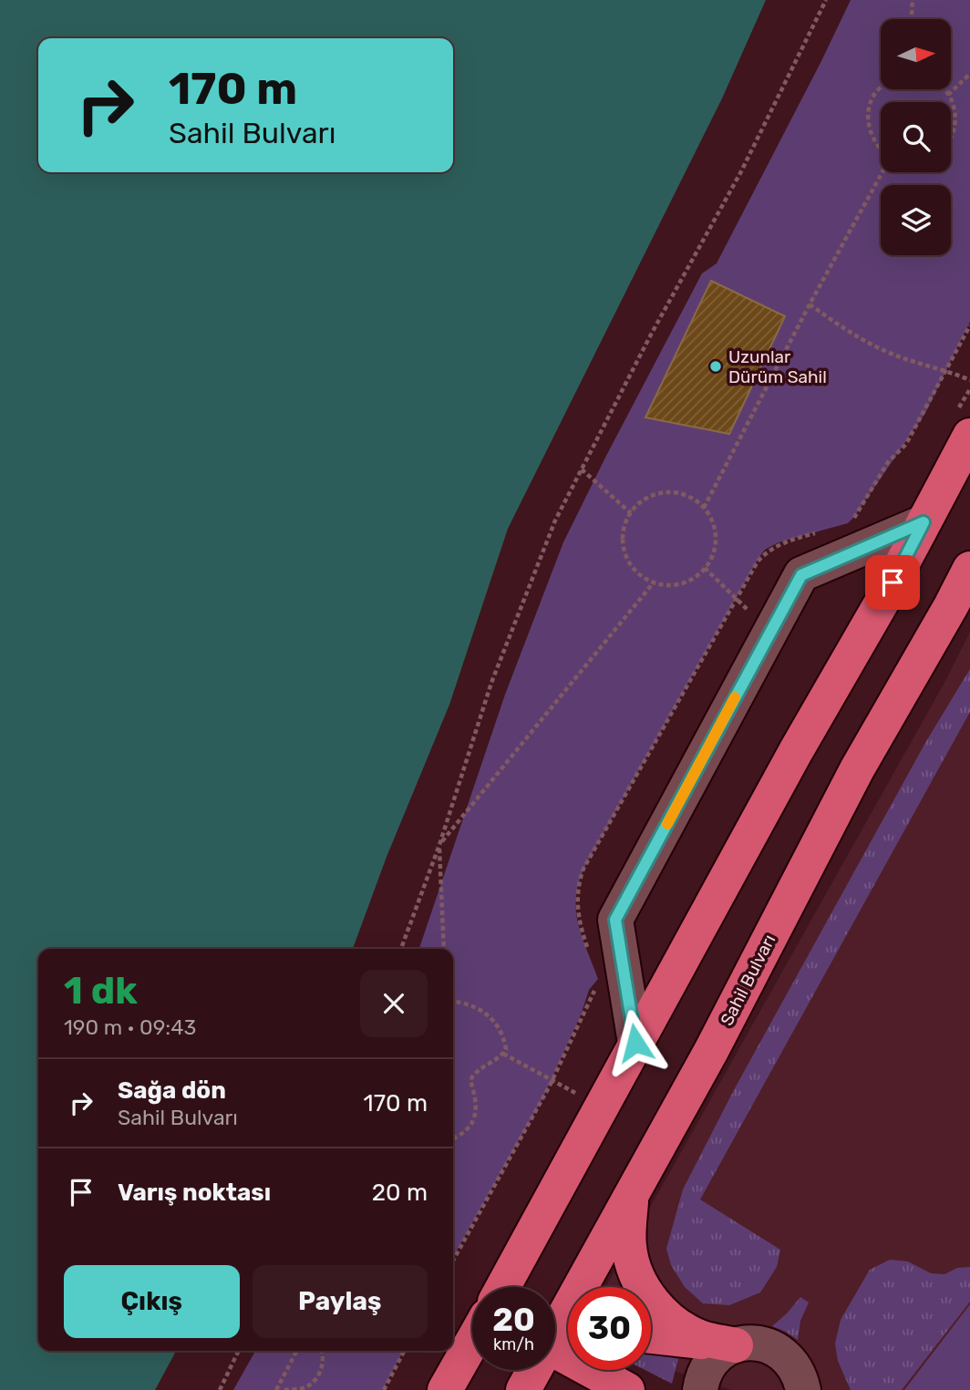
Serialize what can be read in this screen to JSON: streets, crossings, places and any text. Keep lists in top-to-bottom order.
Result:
{
  "streets": {
    "highway": ["Sahil Bulvarı"]
  },
  "places": ["Uzunlar Dürüm Sahil"],
  "north": "right",
  "page": {
    "turn": ["170 m", "Sahil Bulvarı"],
    "heading": ["1 dk", "190 m · 09:43"],
    "list": [
      {
        "name": "Sağa dön",
        "note": "Sahil Bulvarı",
        "value": "170 m"
      },
      {
        "name": "Varış noktası",
        "value": "20 m"
      }
    ],
    "buttons": ["Çıkış", "Paylaş"],
    "speed": "20 km/h",
    "limit": "30"
  }
}
